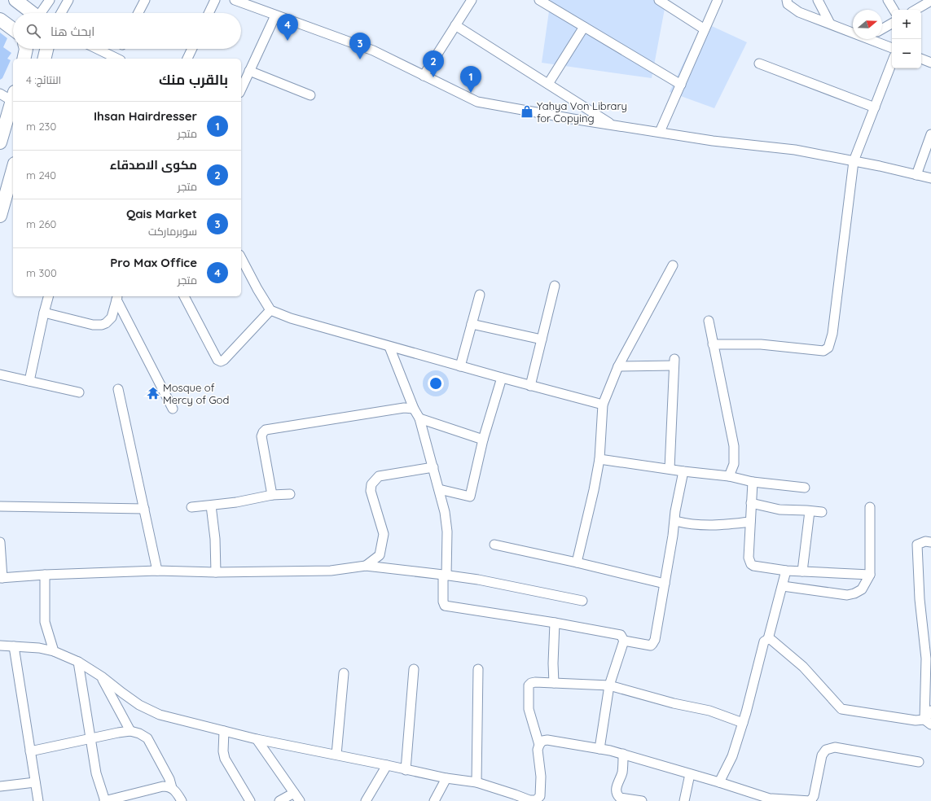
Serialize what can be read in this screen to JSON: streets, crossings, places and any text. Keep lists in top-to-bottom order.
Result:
{
  "places": {
    "shop": ["Yahya Von Library for Copying"],
    "temple": ["Mosque of Mercy of God"]
  },
  "north": "right",
  "page": {
    "map_buttons": ["+", "−"],
    "search": "ابحث هنا",
    "pins": [
      "4",
      "3",
      "2",
      "1"
    ],
    "heading": ["بالقرب منك", "النتائج: 4"],
    "list": [
      {
        "mark": "1",
        "name": "Ihsan Hairdresser",
        "note": "متجر",
        "value": "230 m"
      },
      {
        "mark": "2",
        "name": "مكوى الاصدقاء",
        "note": "متجر",
        "value": "240 m"
      },
      {
        "mark": "3",
        "name": "Qais Market",
        "note": "سوبرماركت",
        "value": "260 m"
      },
      {
        "mark": "4",
        "name": "Pro Max Office",
        "note": "متجر",
        "value": "300 m"
      }
    ]
  }
}
